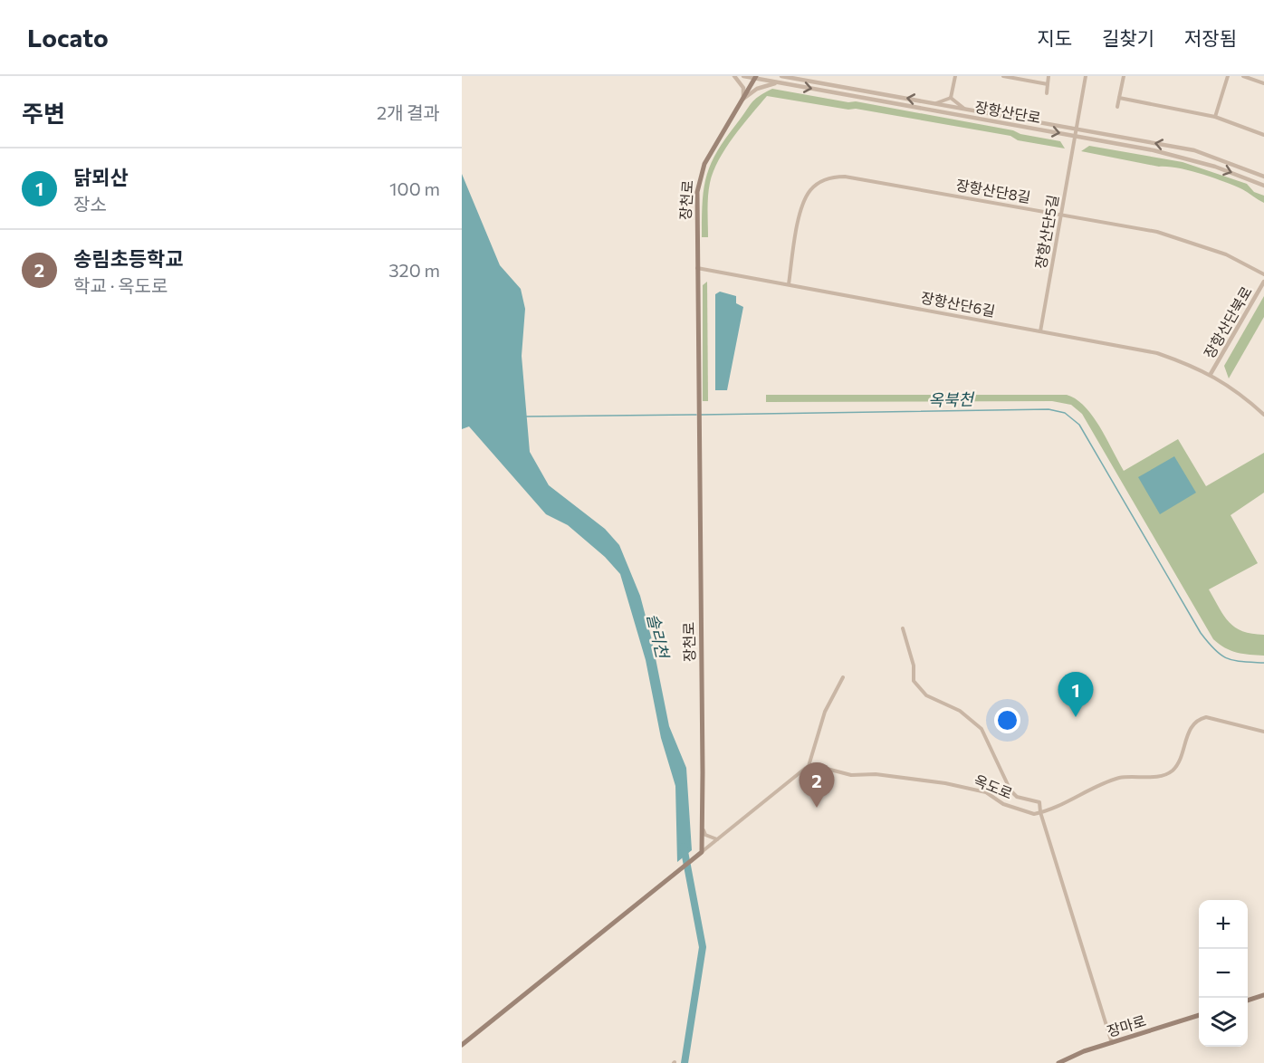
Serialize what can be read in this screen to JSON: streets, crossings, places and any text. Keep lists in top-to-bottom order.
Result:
{
  "streets": {
    "main road": ["장천로", "장마로"],
    "street": [
      "장항산단로",
      "장항산단8길",
      "장항산단5길",
      "장항산단6길",
      "장항산단북로",
      "옥도로"
    ]
  },
  "crossings": [
    ["장항산단로", "장천로"],
    ["장항산단로", "장항산단5길"],
    ["장항산단8길", "장항산단5길"],
    ["장항산단8길", "장항산단6길"],
    ["장천로", "장항산단6길"],
    ["장항산단5길", "장항산단6길"],
    ["장항산단6길", "장항산단북로"]
  ],
  "water": ["옥북천", "솔리천"],
  "page": {
    "header": "Locato",
    "nav": ["지도", "길찾기", "저장됨"],
    "heading": ["주변", "2개 결과"],
    "list": [
      {
        "mark": "1",
        "name": "닭뫼산",
        "note": "장소",
        "value": "100 m"
      },
      {
        "mark": "2",
        "name": "송림초등학교",
        "note": "학교 · 옥도로",
        "value": "320 m"
      }
    ],
    "pins": ["1", "2"],
    "map_buttons": ["+", "−"]
  }
}
